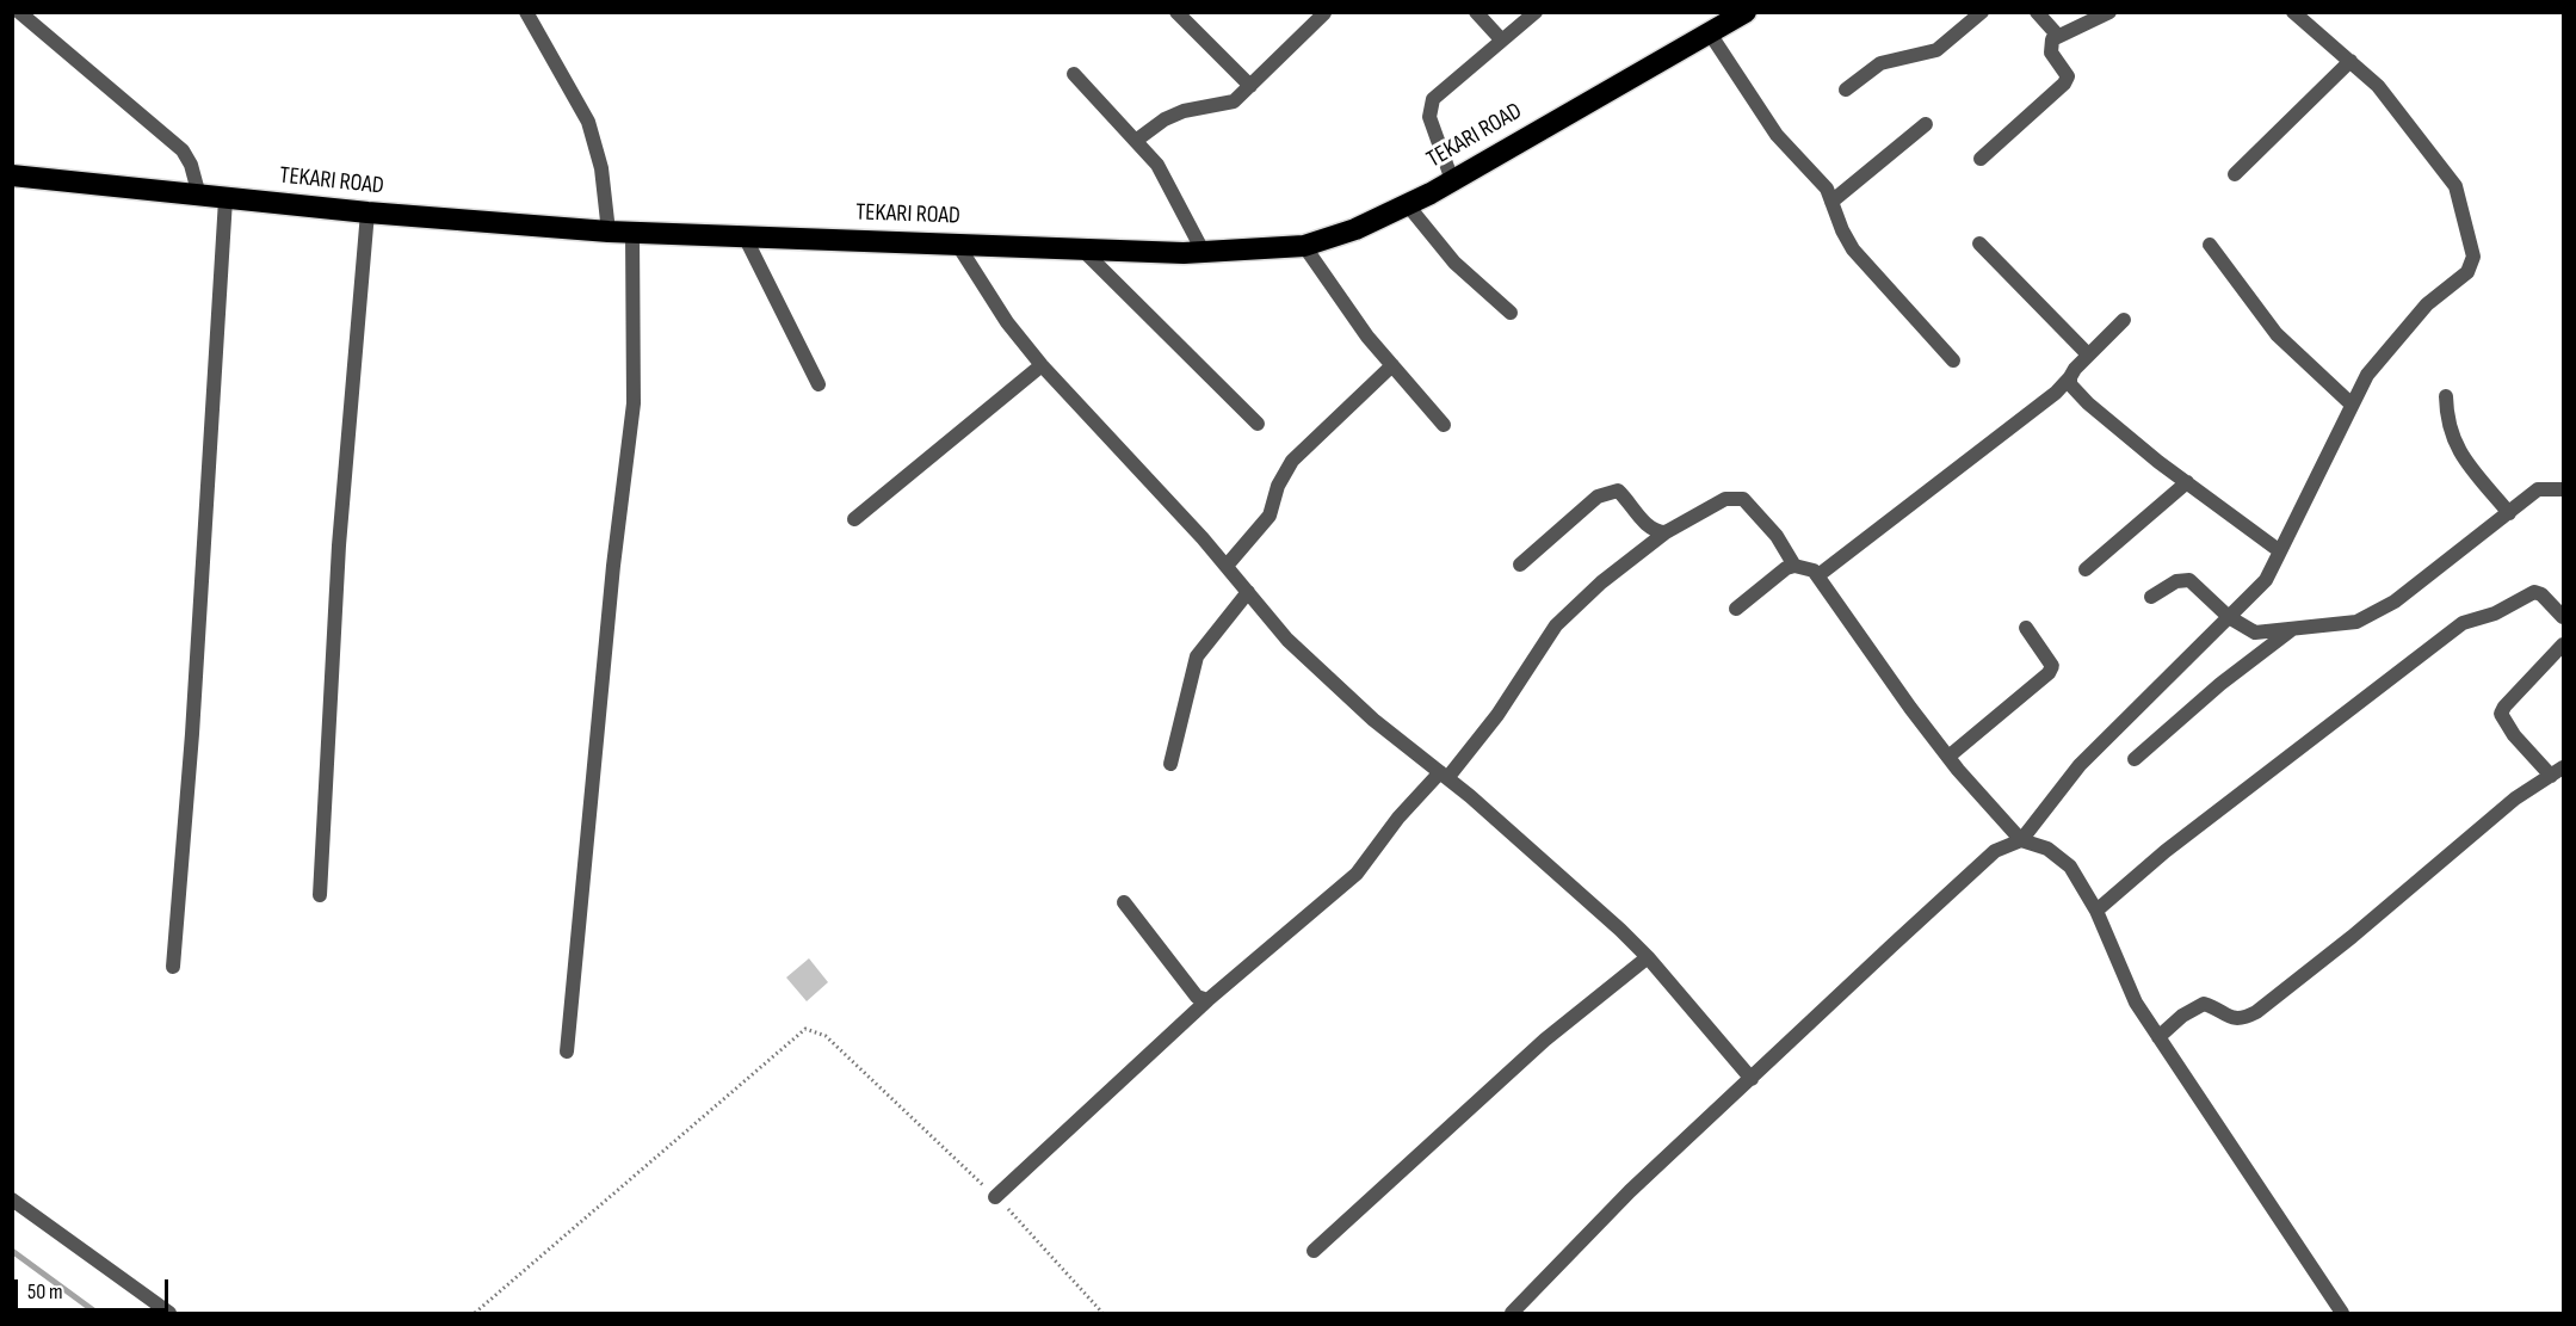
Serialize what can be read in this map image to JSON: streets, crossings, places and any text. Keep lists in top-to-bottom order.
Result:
{
  "streets": {
    "highway": ["TEKARI ROAD"]
  },
  "scale_bar": "50 m"
}
